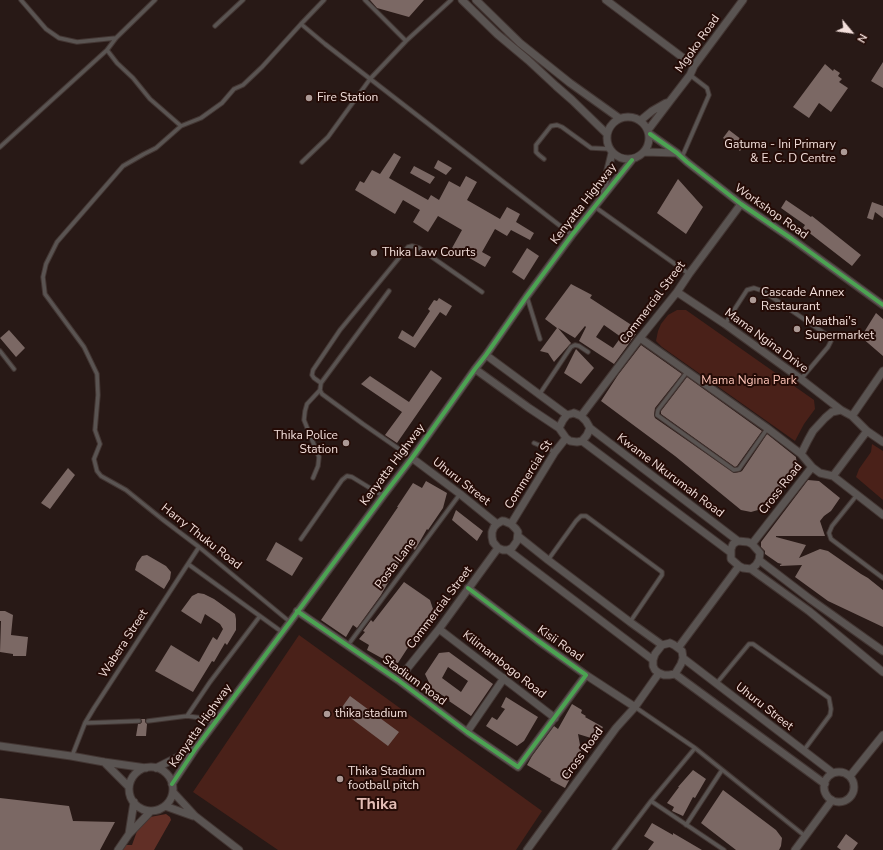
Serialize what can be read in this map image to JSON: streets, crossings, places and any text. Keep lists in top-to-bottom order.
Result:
{
  "streets": {
    "street": [
      "Mgoko Road",
      "Kenyatta Highway",
      "Workshop Road",
      "Commercial Street",
      "Mama Ngina Drive",
      "Commercial St",
      "Kwame Nkurumah Road",
      "Uhuru Street",
      "Cross Road",
      "Kisii Road",
      "Kilimambogo Road",
      "Stadium Road"
    ],
    "lane": ["Harry Thuku Road", "Posta Lane", "Wabera Street"]
  },
  "crossings": [
    ["Mgoko Road", "Kenyatta Highway"],
    ["Mgoko Road", "Workshop Road"],
    ["Kenyatta Highway", "Workshop Road"],
    ["Kenyatta Highway", "Uhuru Street"],
    ["Kenyatta Highway", "Harry Thuku Road"],
    ["Kenyatta Highway", "Stadium Road"],
    ["Workshop Road", "Commercial Street"],
    ["Commercial Street", "Mama Ngina Drive"],
    ["Commercial Street", "Commercial St"],
    ["Commercial Street", "Kwame Nkurumah Road"],
    ["Commercial Street", "Uhuru Street"],
    ["Commercial Street", "Kisii Road"],
    ["Commercial Street", "Kilimambogo Road"],
    ["Commercial Street", "Stadium Road"],
    ["Commercial St", "Kwame Nkurumah Road"],
    ["Commercial St", "Uhuru Street"],
    ["Kwame Nkurumah Road", "Cross Road"],
    ["Uhuru Street", "Cross Road"],
    ["Uhuru Street", "Posta Lane"],
    ["Harry Thuku Road", "Wabera Street"],
    ["Posta Lane", "Stadium Road"],
    ["Kisii Road", "Kilimambogo Road"],
    ["Kisii Road", "Stadium Road"]
  ],
  "districts": ["Thika"],
  "parks": ["Mama Ngina Park"],
  "places": [
    "Fire Station",
    "Gatuma - Ini Primary & E. C. D Centre",
    "Thika Law Courts",
    "Cascade Annex Restaurant",
    "Maathai's Supermarket",
    "Thika Police Station",
    "thika stadium",
    "Thika Stadium football pitch"
  ],
  "north": "bottom right"
}
